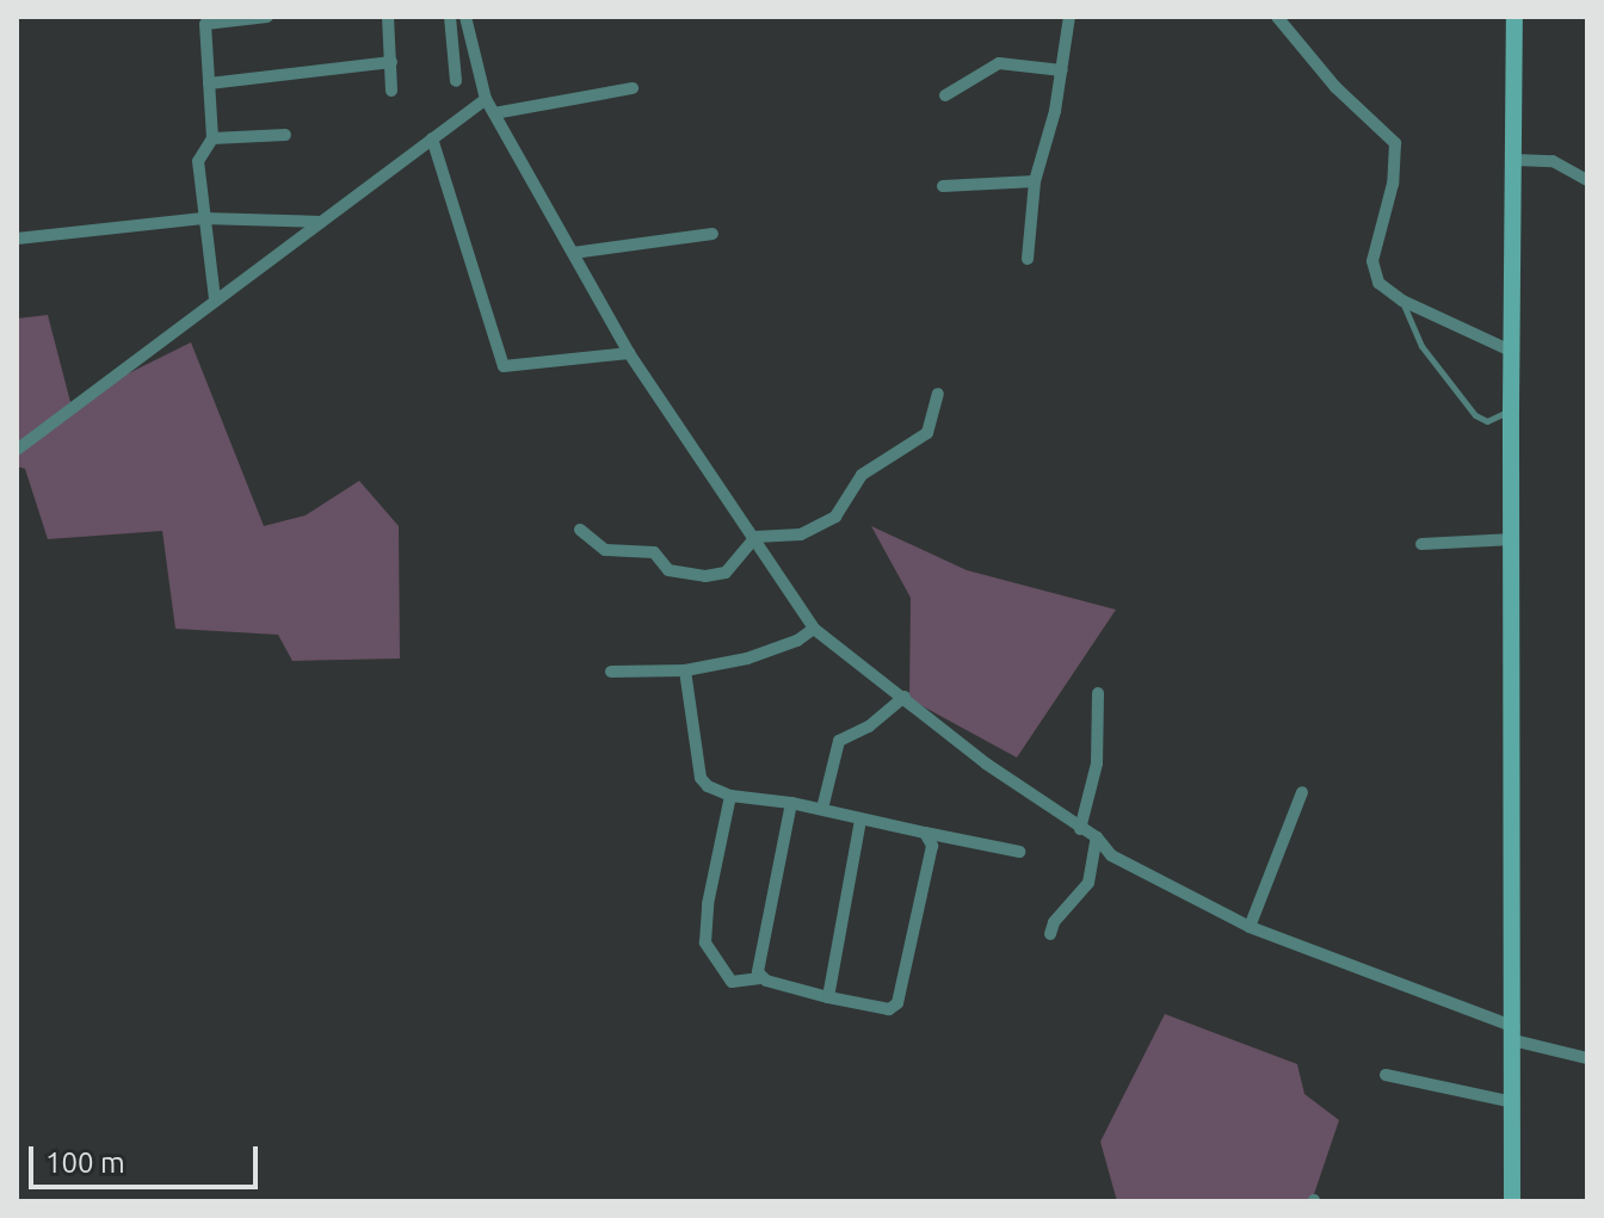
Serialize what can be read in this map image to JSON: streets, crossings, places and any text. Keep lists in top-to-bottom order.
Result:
{
  "scale_bar": "100 m"
}
